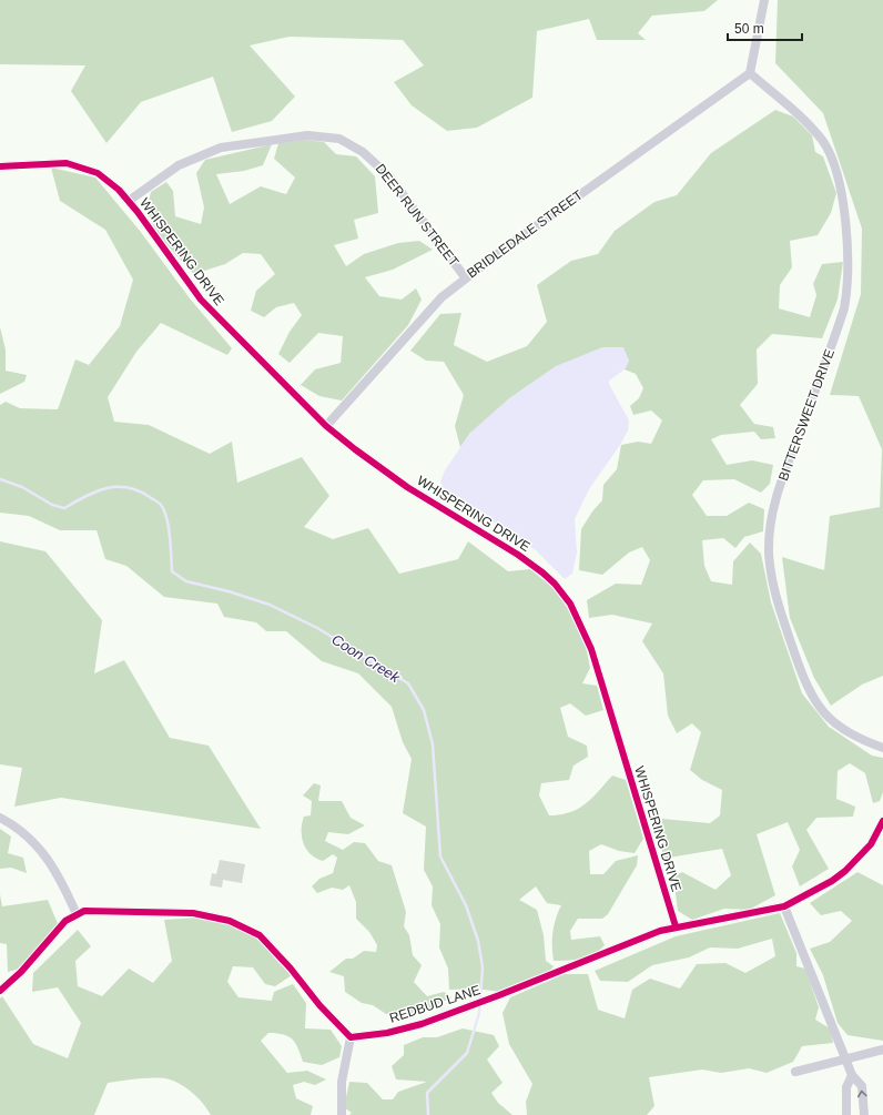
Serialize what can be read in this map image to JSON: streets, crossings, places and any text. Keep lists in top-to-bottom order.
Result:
{
  "streets": {
    "street": [
      "DEER RUN STREET",
      "BRIDLEDALE STREET",
      "WHISPERING DRIVE",
      "BITTERSWEET DRIVE",
      "REDBUD LANE"
    ]
  },
  "crossings": [
    ["DEER RUN STREET", "BRIDLEDALE STREET"],
    ["DEER RUN STREET", "WHISPERING DRIVE"],
    ["BRIDLEDALE STREET", "WHISPERING DRIVE"],
    ["BRIDLEDALE STREET", "BITTERSWEET DRIVE"],
    ["WHISPERING DRIVE", "REDBUD LANE"]
  ],
  "water": ["Coon Creek"],
  "scale_bar": "50 m"
}
